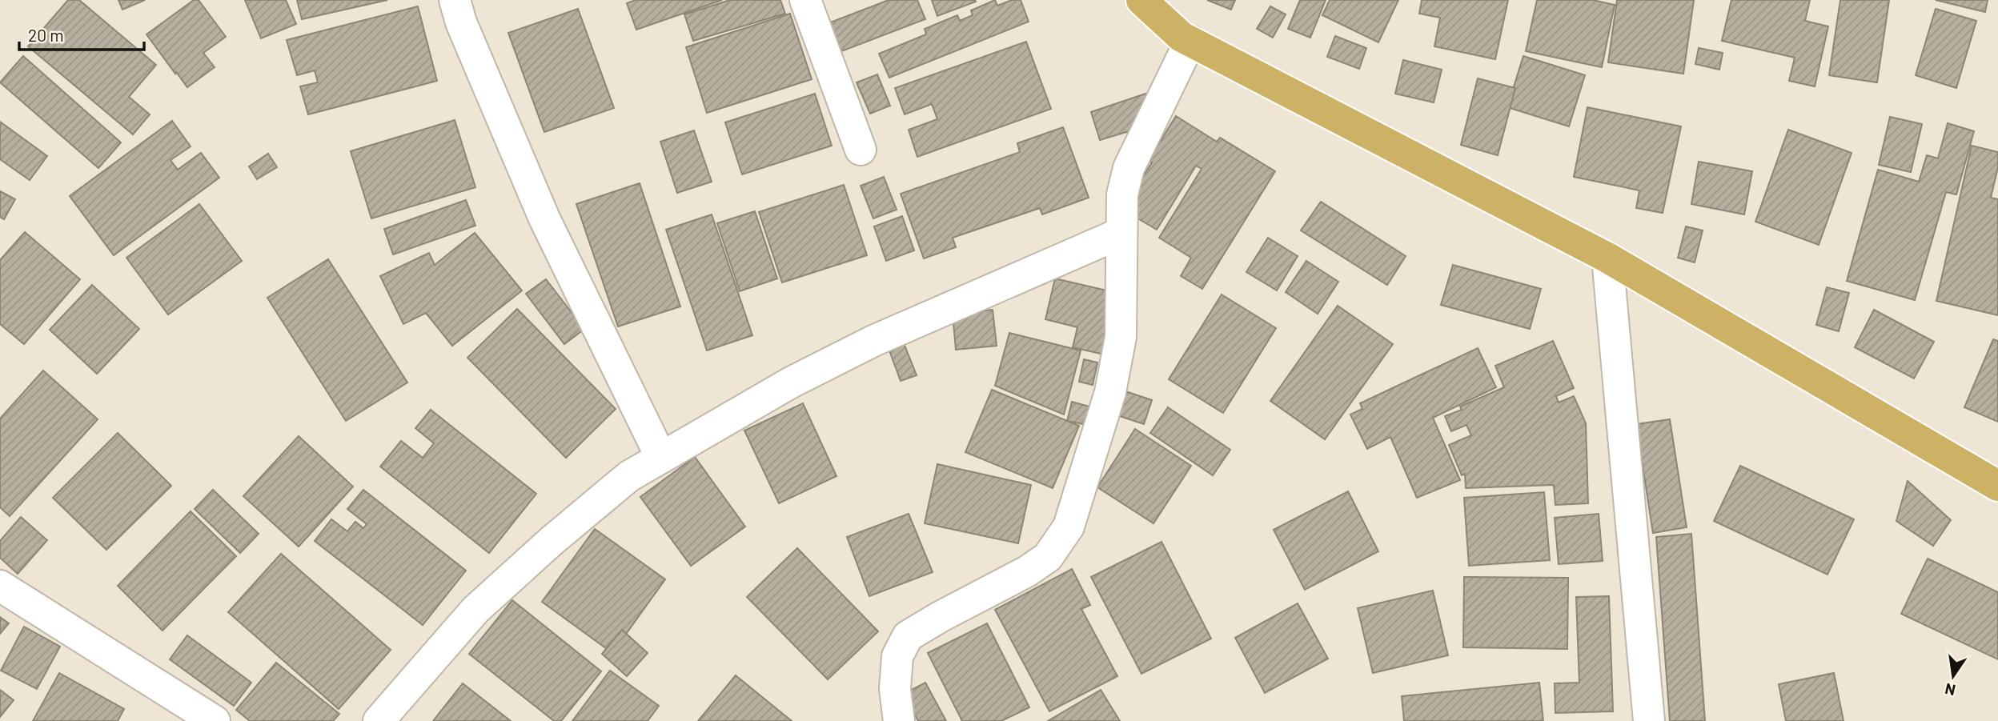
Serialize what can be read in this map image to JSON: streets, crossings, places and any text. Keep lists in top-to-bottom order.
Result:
{
  "scale_bar": "20 m",
  "north": "bottom"
}
